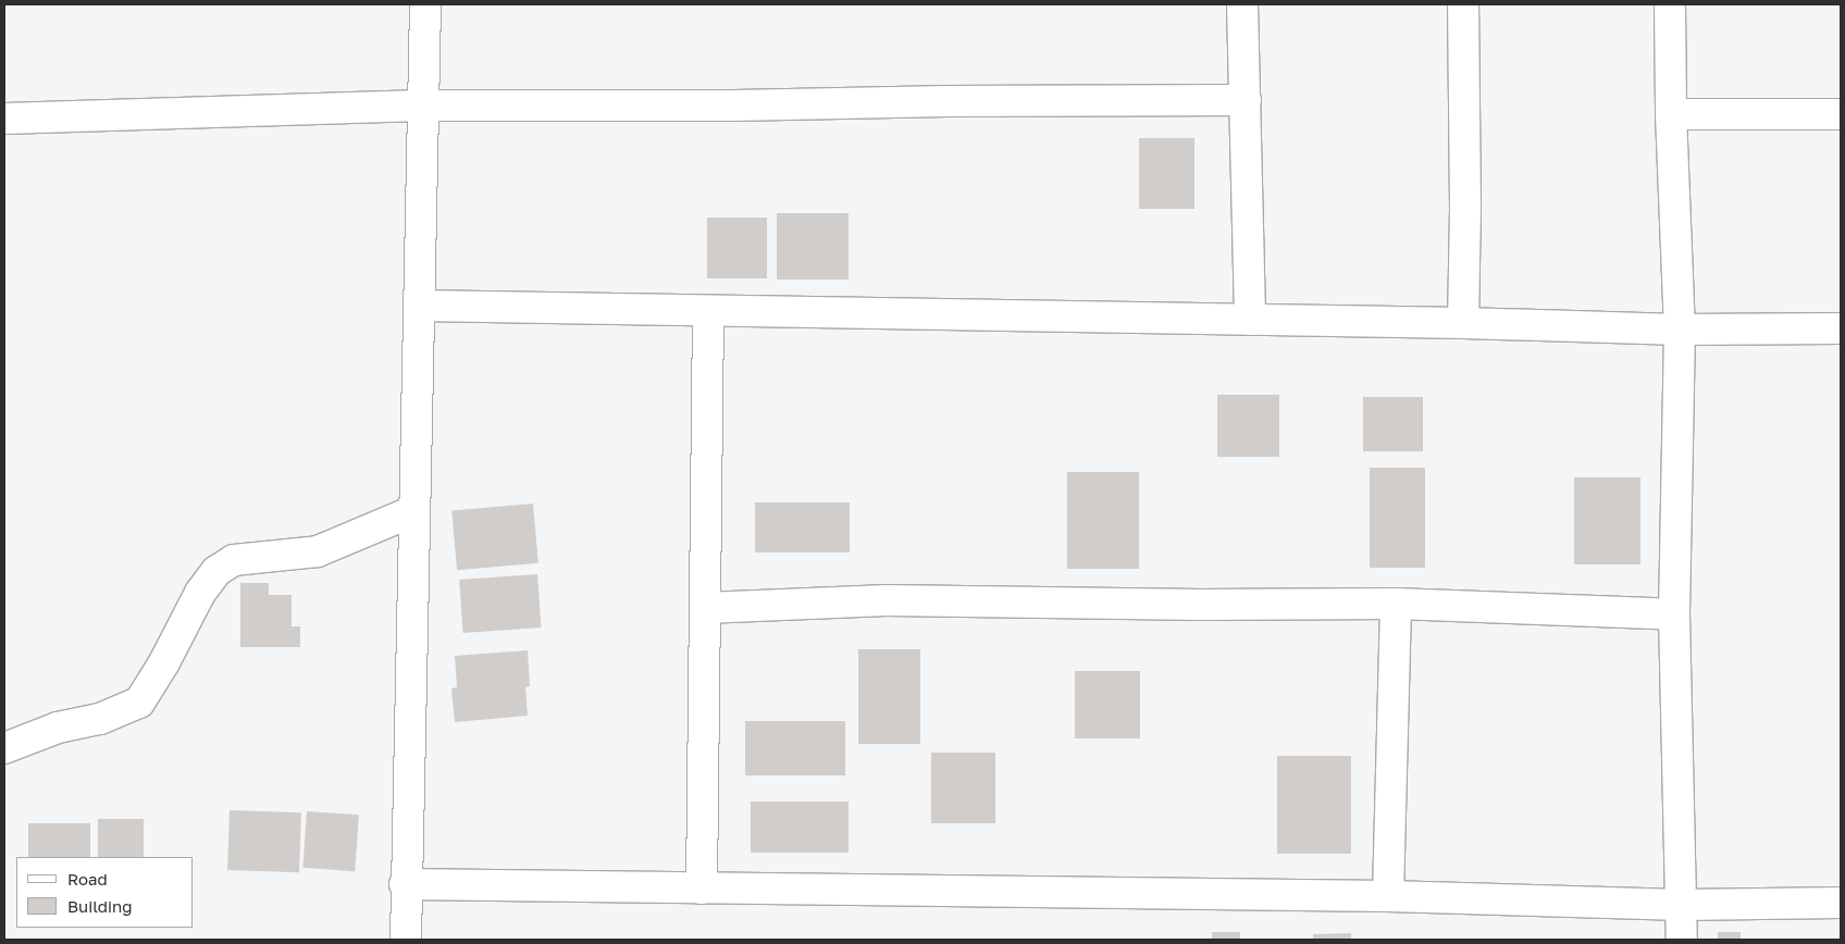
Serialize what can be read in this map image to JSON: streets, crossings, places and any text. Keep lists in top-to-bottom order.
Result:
{
  "legend": ["Road", "Building"]
}
